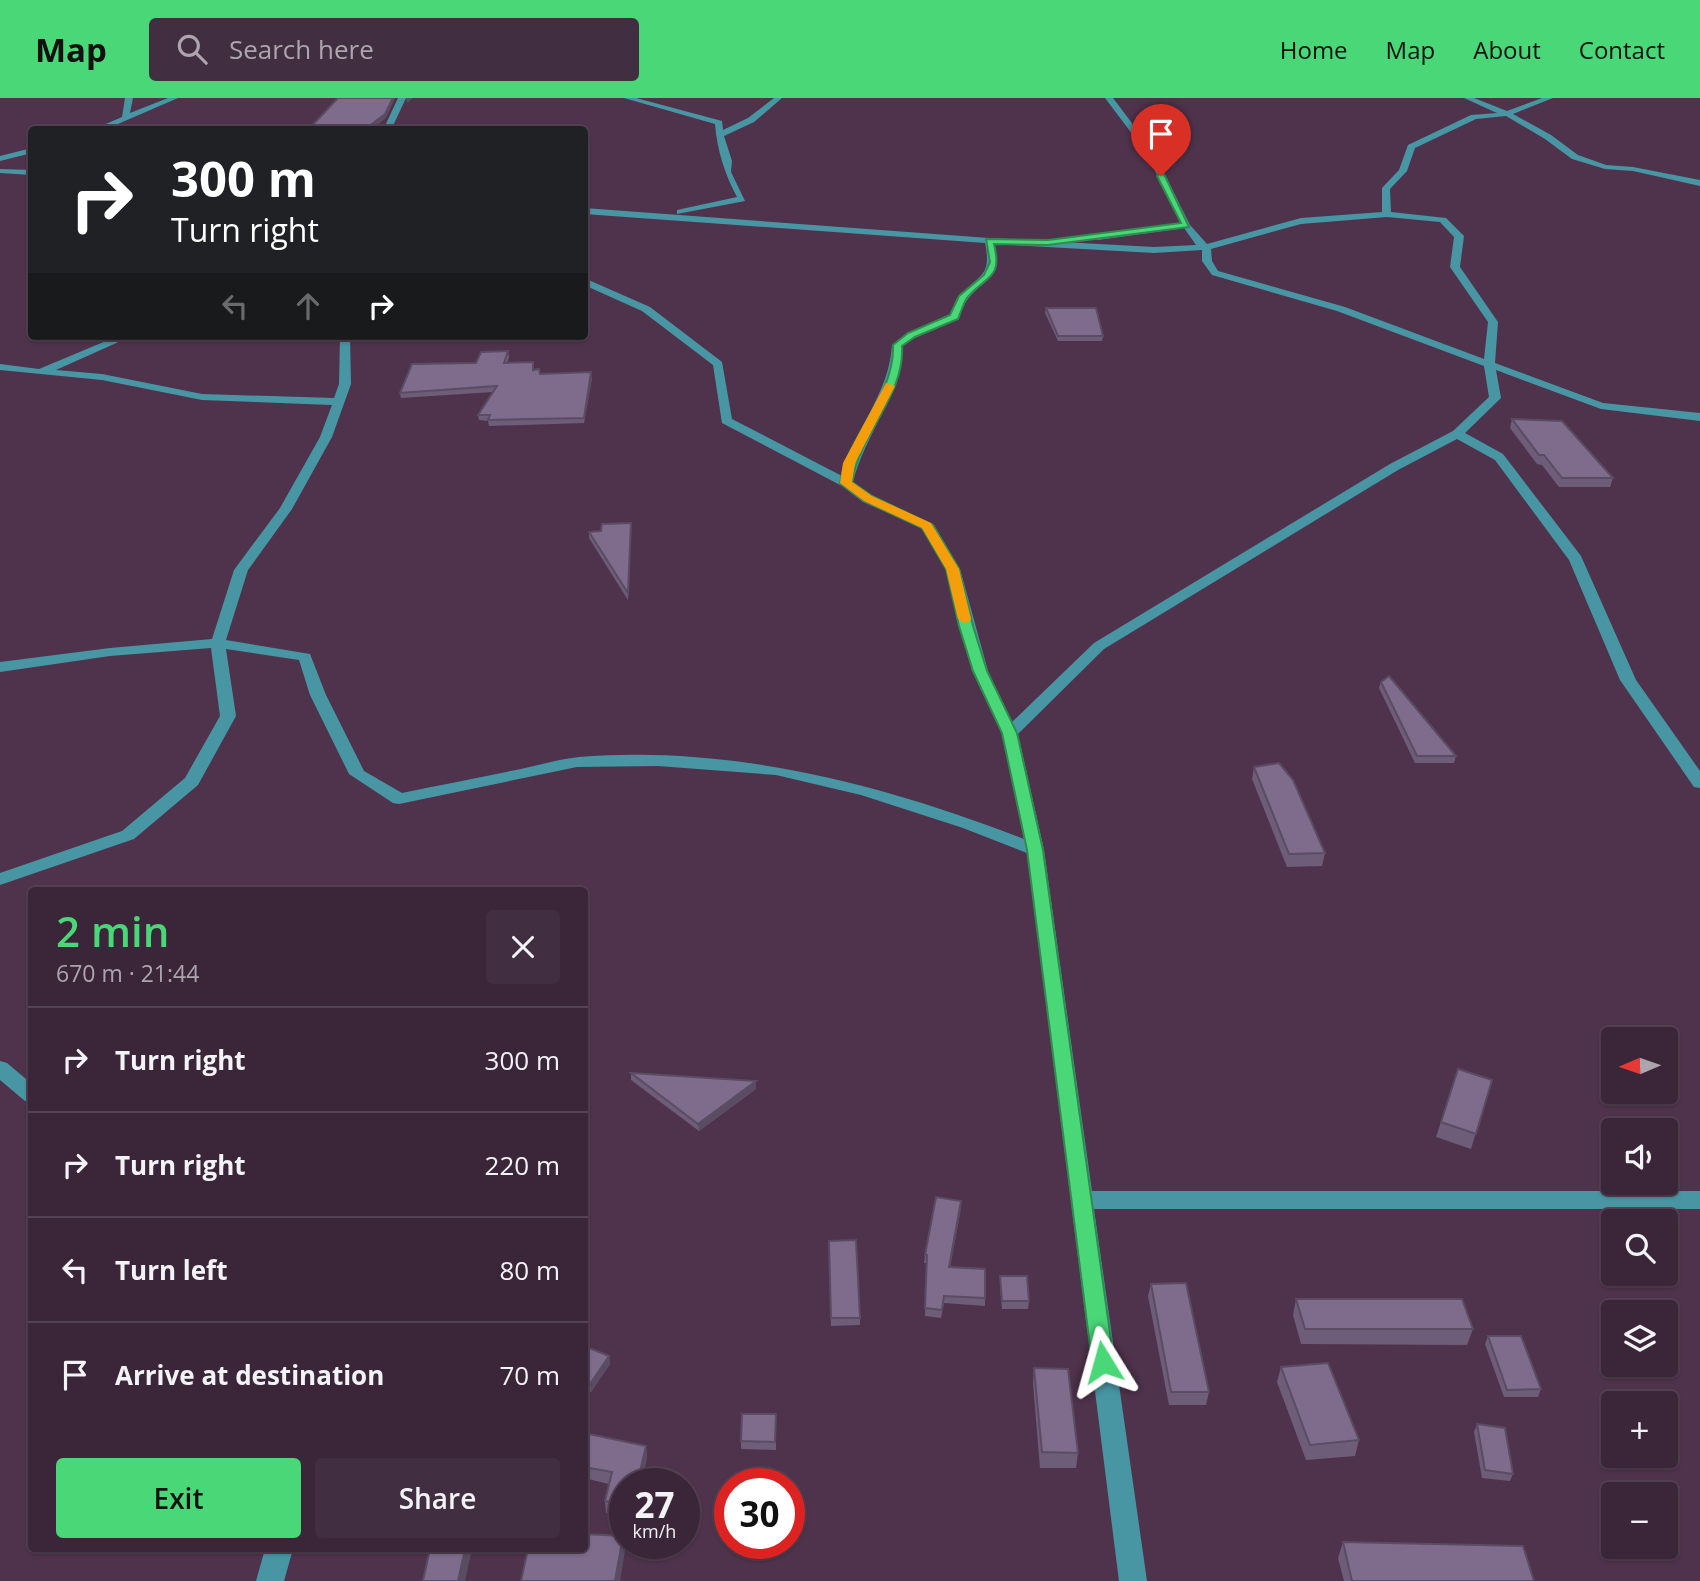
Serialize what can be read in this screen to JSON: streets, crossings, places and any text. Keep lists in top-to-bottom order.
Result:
{
  "north": "left",
  "page": {
    "header": "Map",
    "search": "Search here",
    "nav": [
      "Home",
      "Map",
      "About",
      "Contact"
    ],
    "turn": ["300 m", "Turn right"],
    "heading": ["2 min", "670 m · 21:44"],
    "list": [
      {
        "name": "Turn right",
        "value": "300 m"
      },
      {
        "name": "Turn right",
        "value": "220 m"
      },
      {
        "name": "Turn left",
        "value": "80 m"
      },
      {
        "name": "Arrive at destination",
        "value": "70 m"
      }
    ],
    "map_buttons": ["+", "−"],
    "buttons": ["Exit", "Share"],
    "speed": "27 km/h",
    "limit": "30"
  }
}
